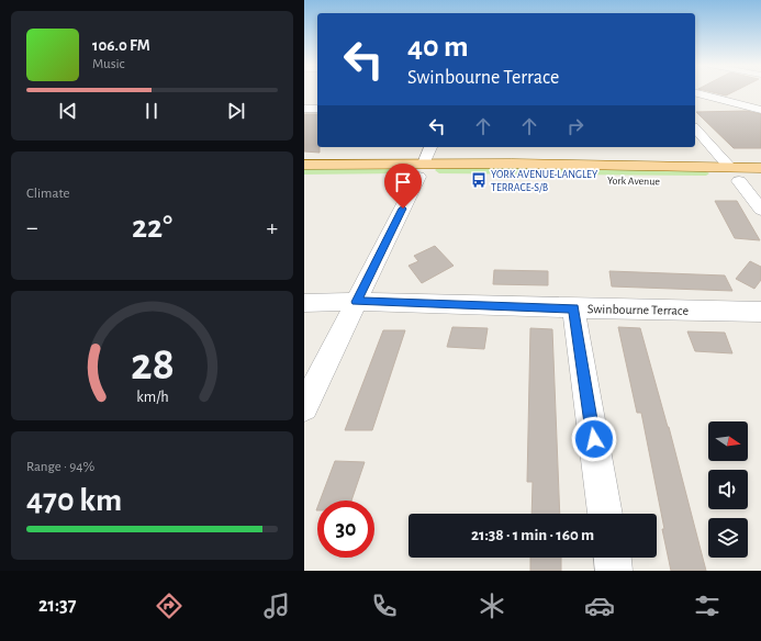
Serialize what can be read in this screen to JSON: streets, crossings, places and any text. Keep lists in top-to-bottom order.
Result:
{
  "streets": {
    "main road": ["York Avenue"],
    "street": ["Swinbourne Terrace"]
  },
  "places": {
    "bus stop": ["YORK AVENUE-LANGLEY TERRACE-S/B"]
  },
  "north": "right",
  "page": {
    "turn": ["40 m", "Swinbourne Terrace"],
    "song": ["106.0 FM", "Music"],
    "tile": [
      "Climate",
      ["Range · 94%", "470 km"]
    ],
    "heat": ["−", "22°", "+"],
    "limit": "30",
    "trip": "21:38 · 1 min · 160 m",
    "tabs": "21:37",
    "gauge": ["28", "km/h"]
  }
}
